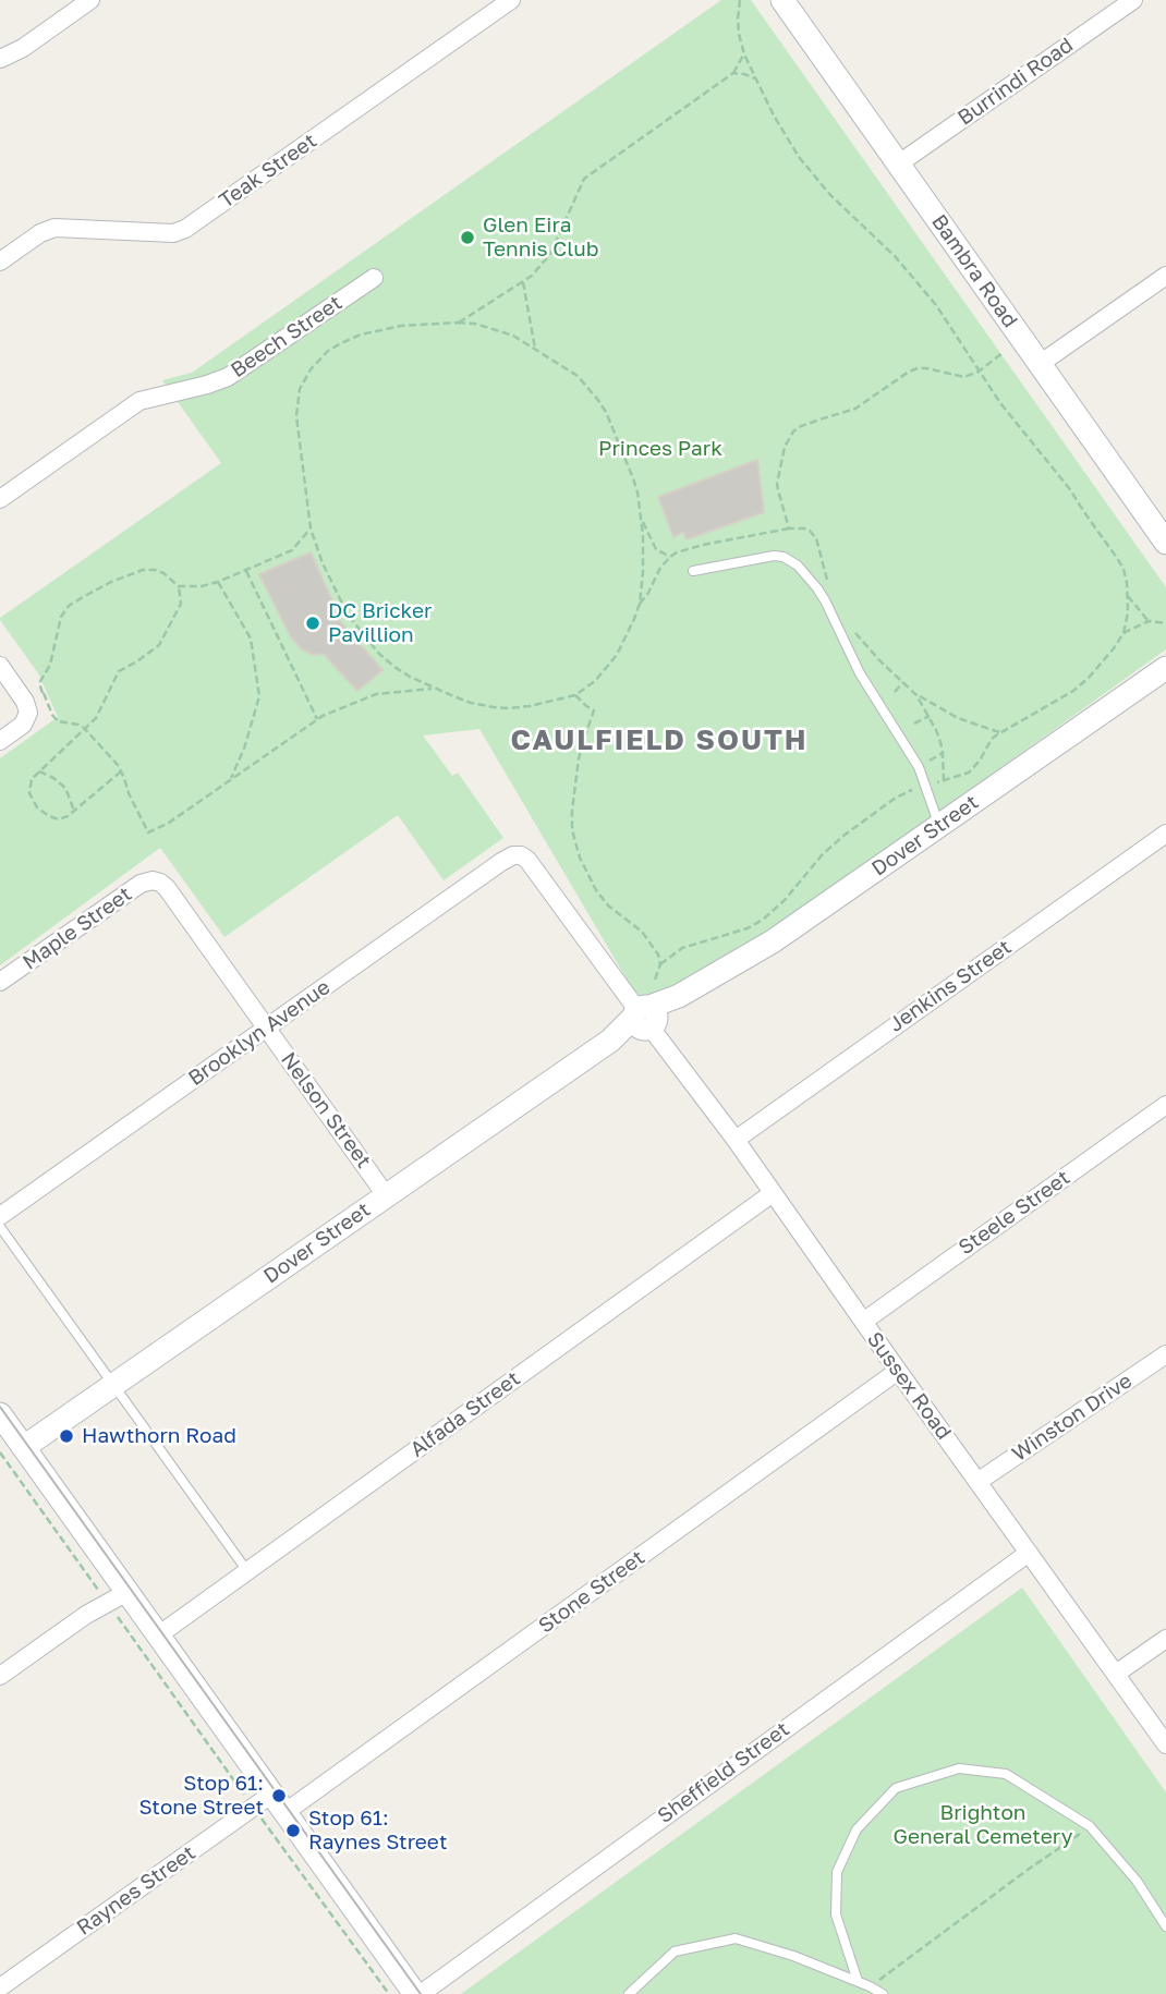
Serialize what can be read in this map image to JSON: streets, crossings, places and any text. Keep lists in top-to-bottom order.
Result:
{
  "streets": {
    "street": [
      "Burrindi Road",
      "Teak Street",
      "Bambra Road",
      "Beech Street",
      "Dover Street",
      "Maple Street",
      "Jenkins Street",
      "Brooklyn Avenue",
      "Nelson Street",
      "Steele Street",
      "Sussex Road",
      "Alfada Street",
      "Winston Drive",
      "Stone Street",
      "Sheffield Street",
      "Raynes Street"
    ]
  },
  "crossings": [
    ["Burrindi Road", "Bambra Road"],
    ["Dover Street", "Nelson Street"],
    ["Dover Street", "Sussex Road"],
    ["Maple Street", "Nelson Street"],
    ["Jenkins Street", "Sussex Road"],
    ["Brooklyn Avenue", "Nelson Street"],
    ["Brooklyn Avenue", "Sussex Road"],
    ["Steele Street", "Sussex Road"],
    ["Sussex Road", "Alfada Street"],
    ["Sussex Road", "Winston Drive"],
    ["Sussex Road", "Stone Street"],
    ["Sussex Road", "Sheffield Street"],
    ["Stone Street", "Raynes Street"]
  ],
  "districts": ["CAULFIELD SOUTH"],
  "parks": ["Princes Park", "Brighton General Cemetery"],
  "places": [
    "Glen Eira Tennis Club",
    "DC Bricker Pavillion",
    "Hawthorn Road",
    "Stop 61: Stone Street",
    "Stop 61: Raynes Street"
  ]
}
